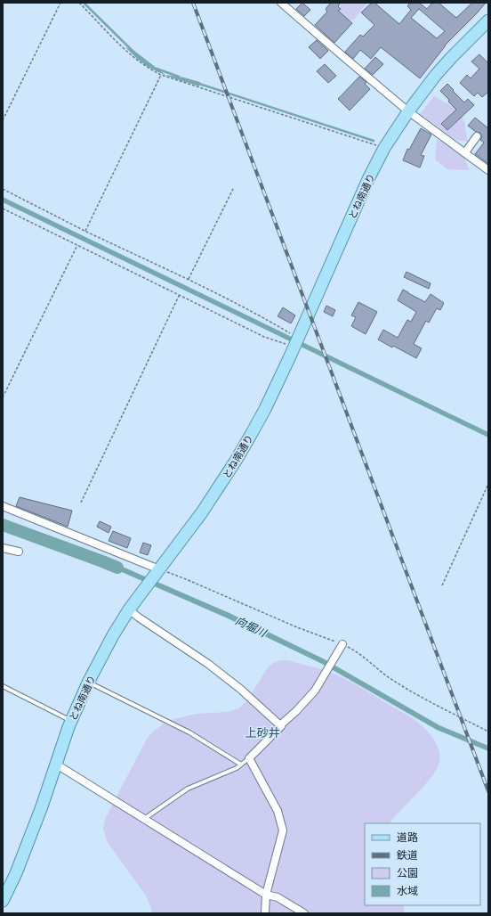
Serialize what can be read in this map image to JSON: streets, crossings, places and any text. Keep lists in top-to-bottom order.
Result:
{
  "streets": {
    "main road": ["とね南通り"]
  },
  "districts": ["上砂井"],
  "water": ["向堀川"],
  "legend": [
    "道路",
    "鉄道",
    "公園",
    "水域"
  ]
}
